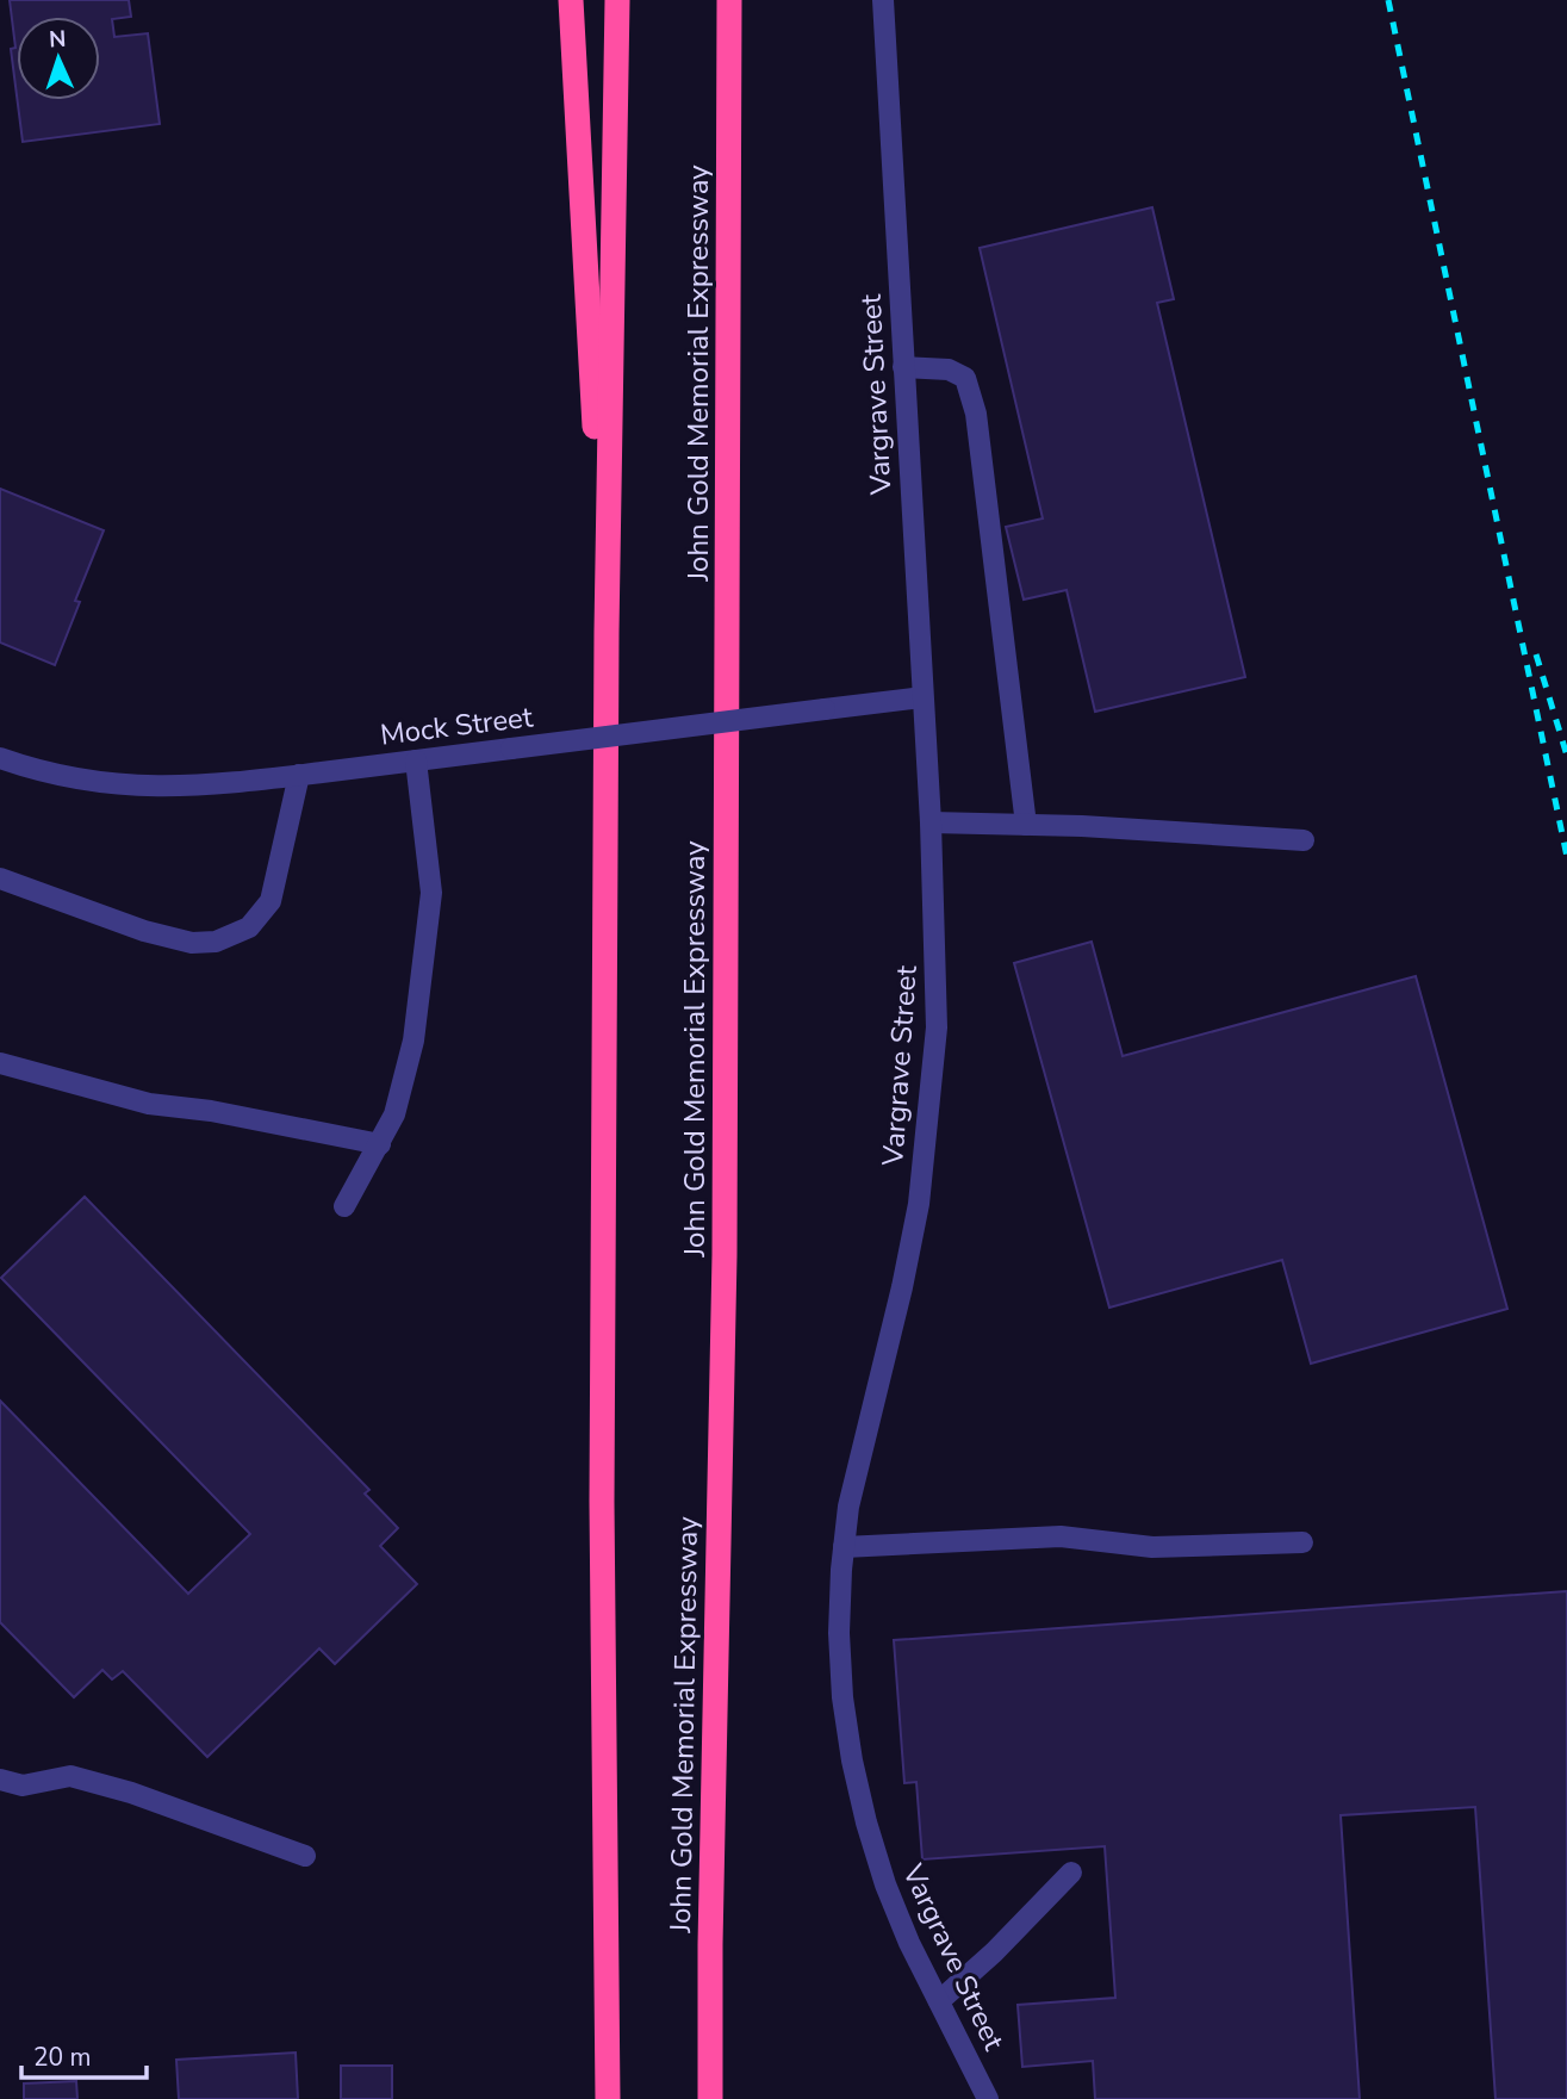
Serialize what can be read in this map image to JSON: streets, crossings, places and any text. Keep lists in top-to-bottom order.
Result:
{
  "streets": {
    "highway": ["John Gold Memorial Expressway"],
    "street": ["Vargrave Street", "Mock Street"]
  },
  "crossings": [
    ["Vargrave Street", "Mock Street"]
  ],
  "scale_bar": "20 m",
  "north": "top"
}
